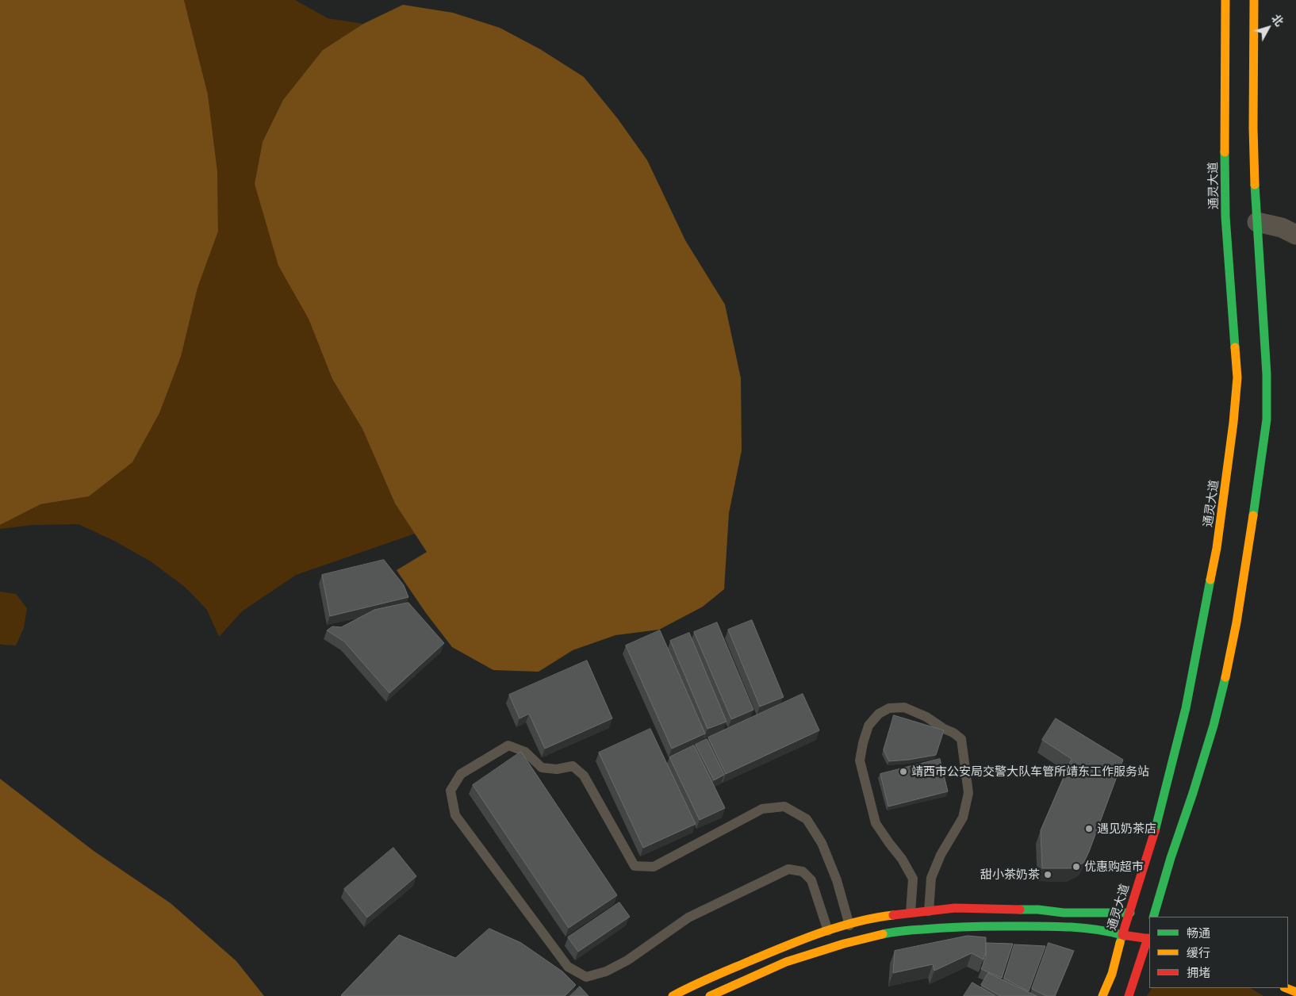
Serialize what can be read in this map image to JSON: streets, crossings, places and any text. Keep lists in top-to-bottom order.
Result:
{
  "streets": {
    "main road": ["通灵大道"]
  },
  "places": [
    "靖西市公安局交警大队车管所靖东工作服务站",
    "遇见奶茶店",
    "优惠购超市",
    "甜小茶奶茶"
  ],
  "legend": ["畅通", "缓行", "拥堵"],
  "north": "top right"
}
